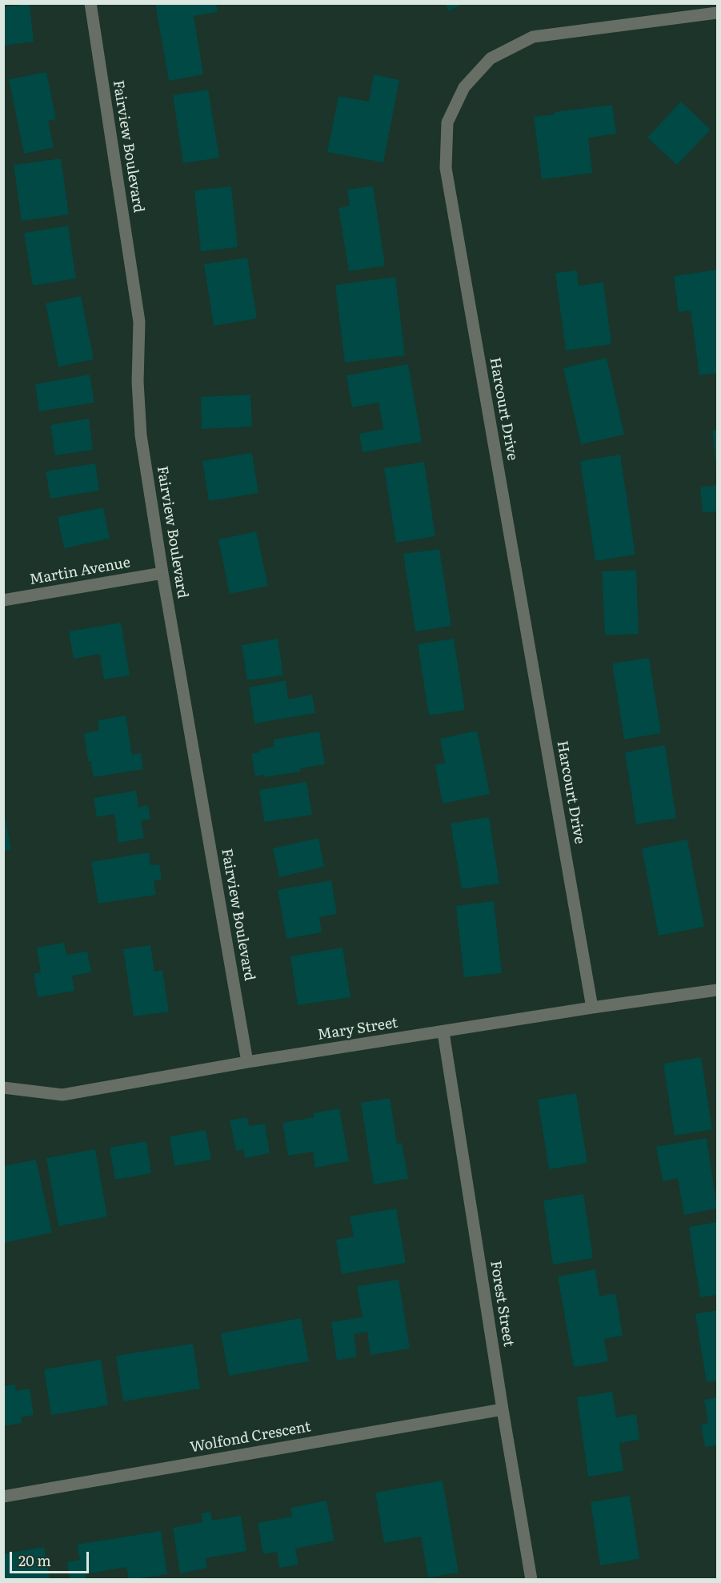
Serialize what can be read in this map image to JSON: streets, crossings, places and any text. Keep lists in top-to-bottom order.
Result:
{
  "streets": {
    "street": [
      "Fairview Boulevard",
      "Harcourt Drive",
      "Martin Avenue",
      "Mary Street",
      "Forest Street",
      "Wolfond Crescent"
    ]
  },
  "crossings": [
    ["Fairview Boulevard", "Martin Avenue"],
    ["Fairview Boulevard", "Mary Street"],
    ["Harcourt Drive", "Mary Street"],
    ["Mary Street", "Forest Street"],
    ["Forest Street", "Wolfond Crescent"]
  ],
  "scale_bar": "20 m"
}
